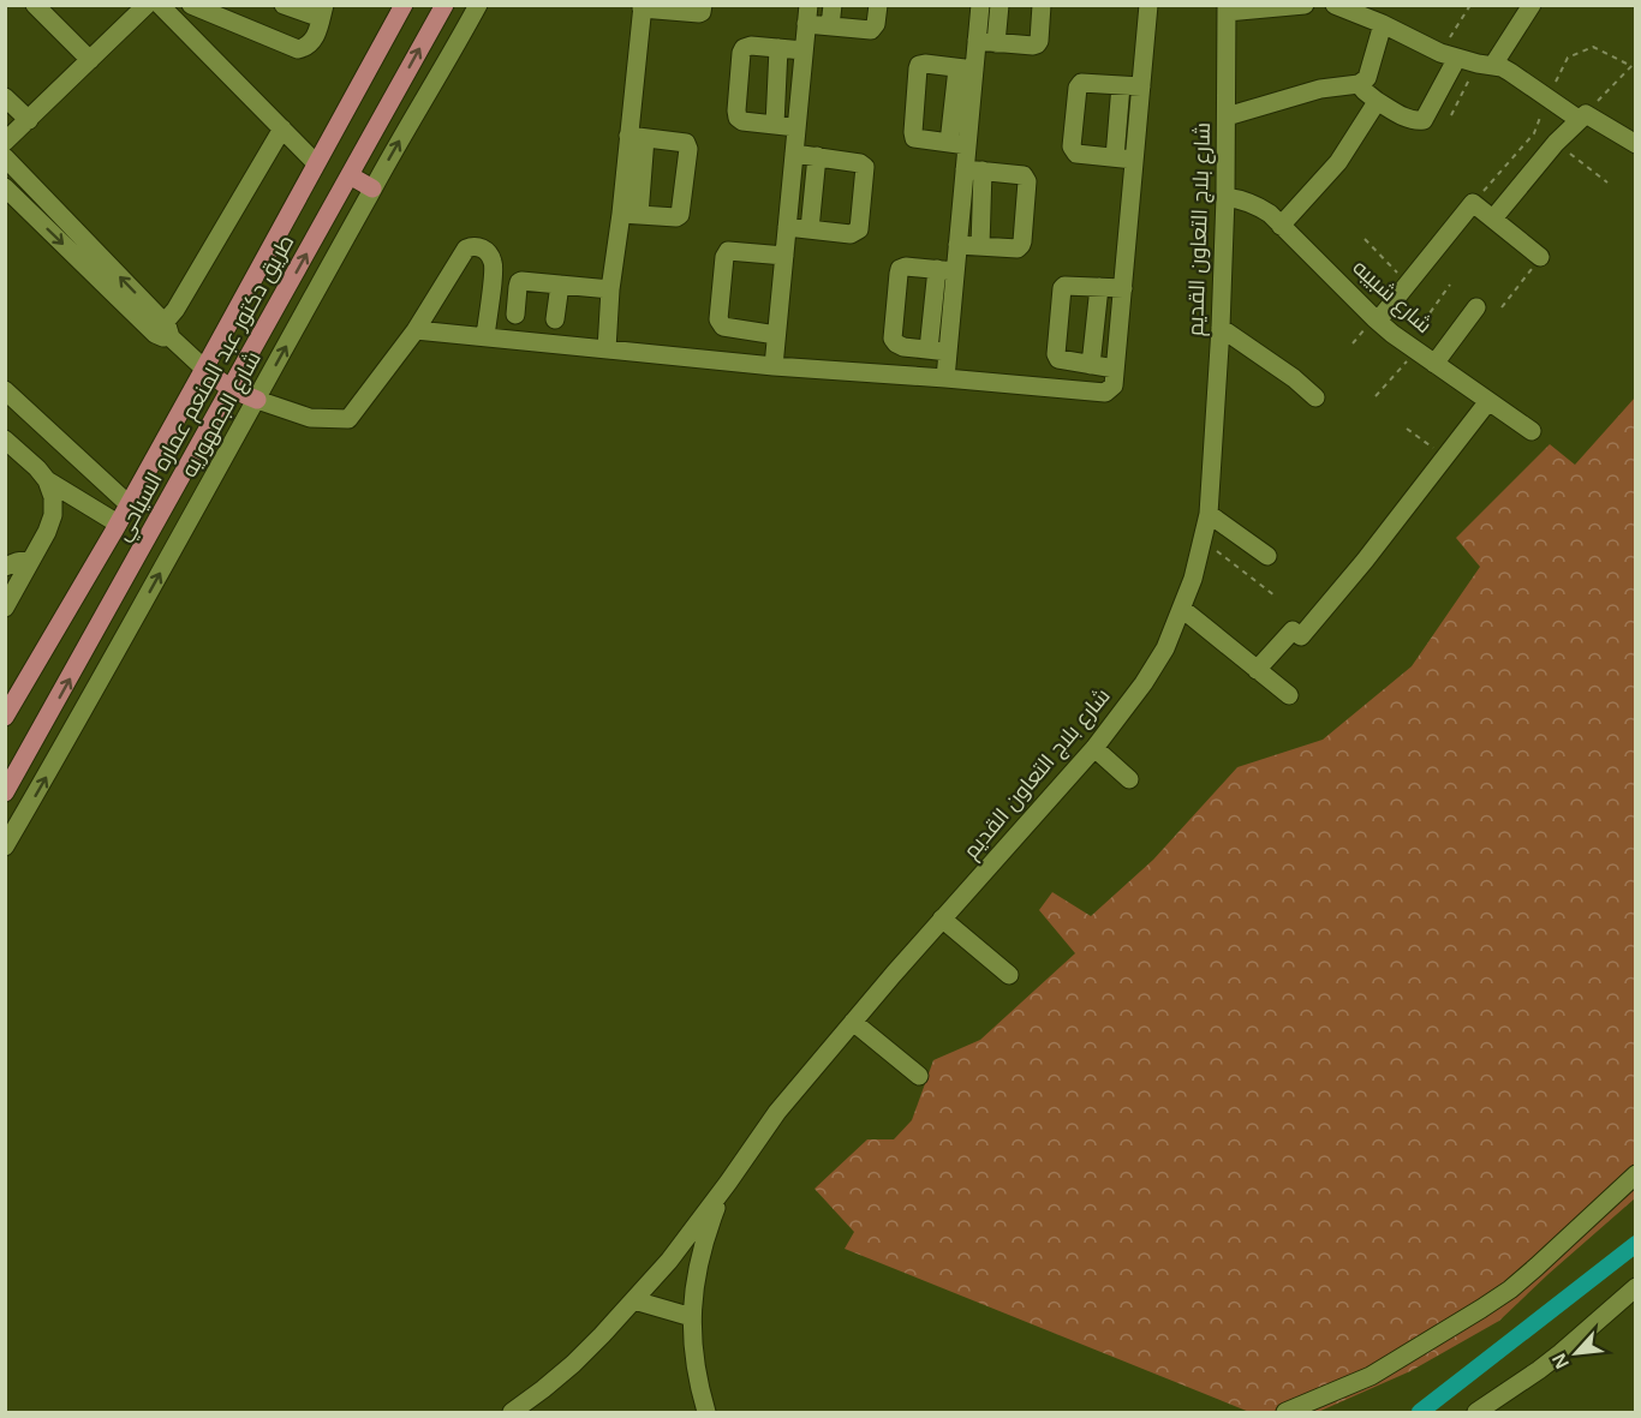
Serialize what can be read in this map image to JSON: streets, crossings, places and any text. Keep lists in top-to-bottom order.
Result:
{
  "streets": {
    "main road": ["طريق دكتور عبد المنعم عماره السياحي"],
    "street": ["شارع بلاج التعاون القديم", "شارع شبيبه", "شارع الجمهوريه"]
  },
  "crossings": [
    ["شارع بلاج التعاون القديم", "شارع شبيبه"]
  ],
  "one_way": ["شارع الجمهوريه"],
  "north": "bottom left"
}
